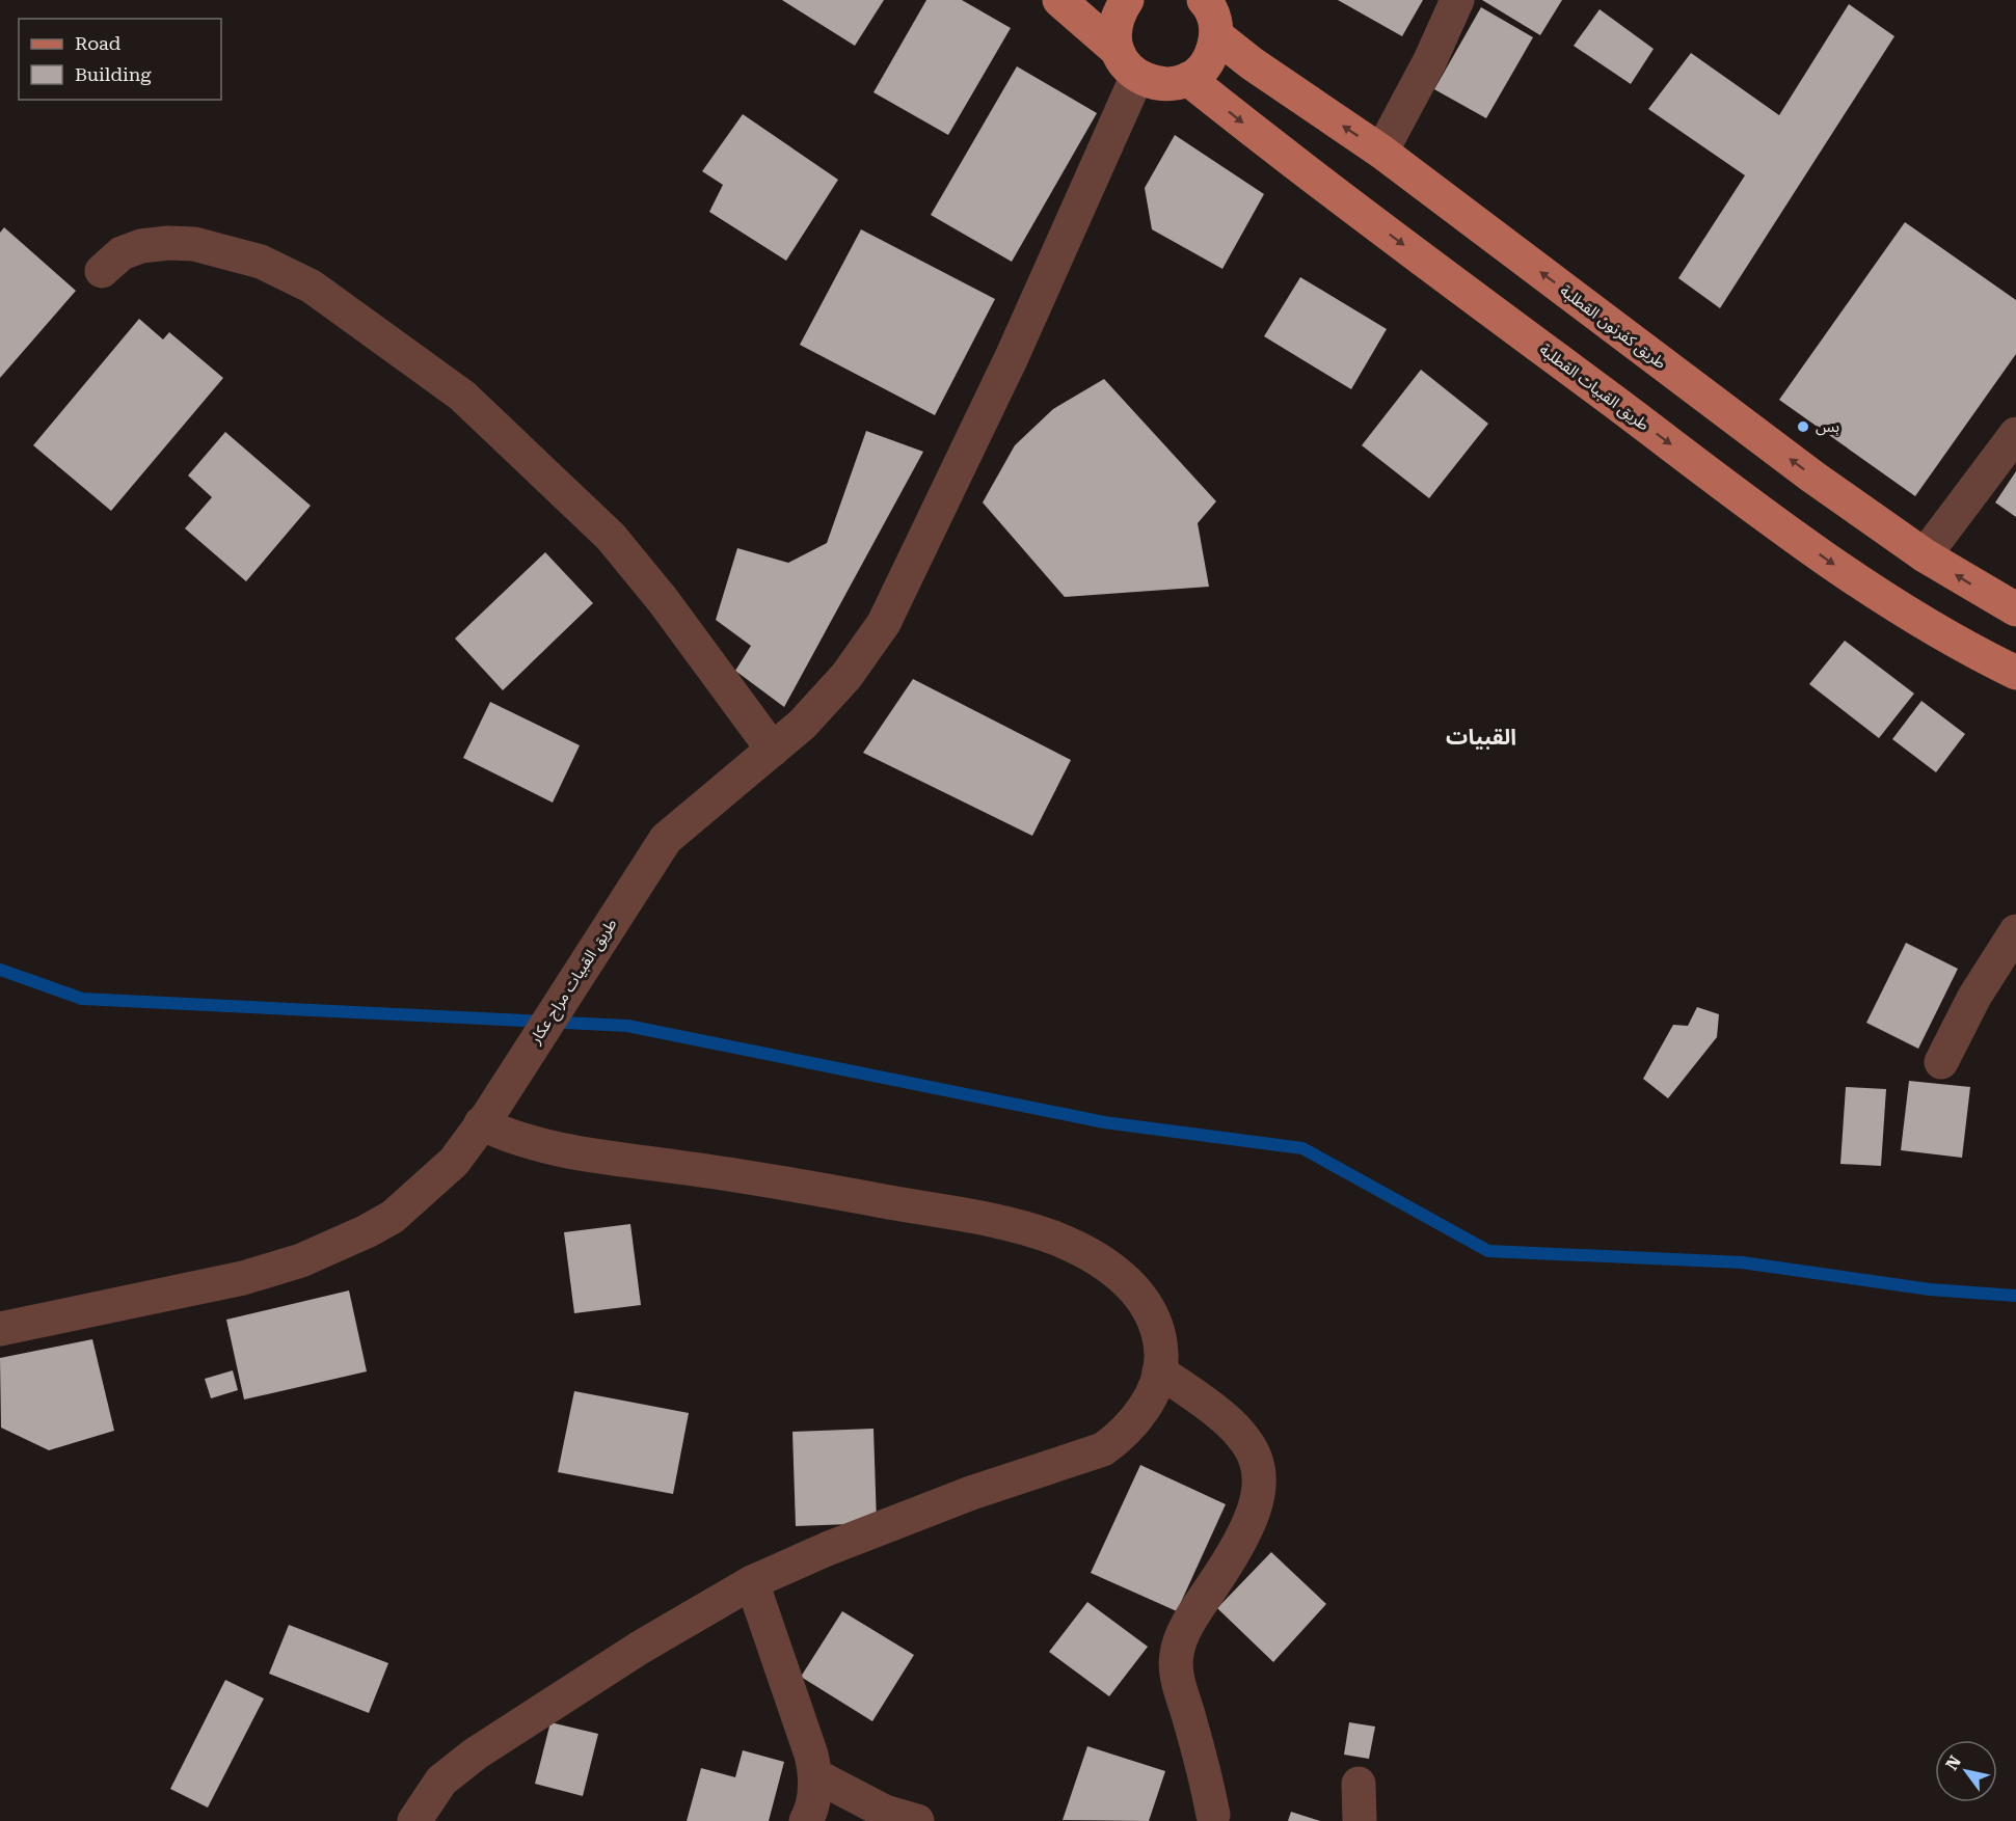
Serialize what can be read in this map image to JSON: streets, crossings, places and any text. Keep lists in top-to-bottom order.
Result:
{
  "streets": {
    "main road": ["طريق كفرنون القطلبة", "طريق القبيات القطلبة"],
    "street": ["طريق القبيات مراح عكار"]
  },
  "one_way": ["طريق كفرنون القطلبة", "طريق القبيات القطلبة"],
  "districts": ["القبيات"],
  "places": ["بس"],
  "legend": ["Road", "Building"],
  "north": "top left"
}
